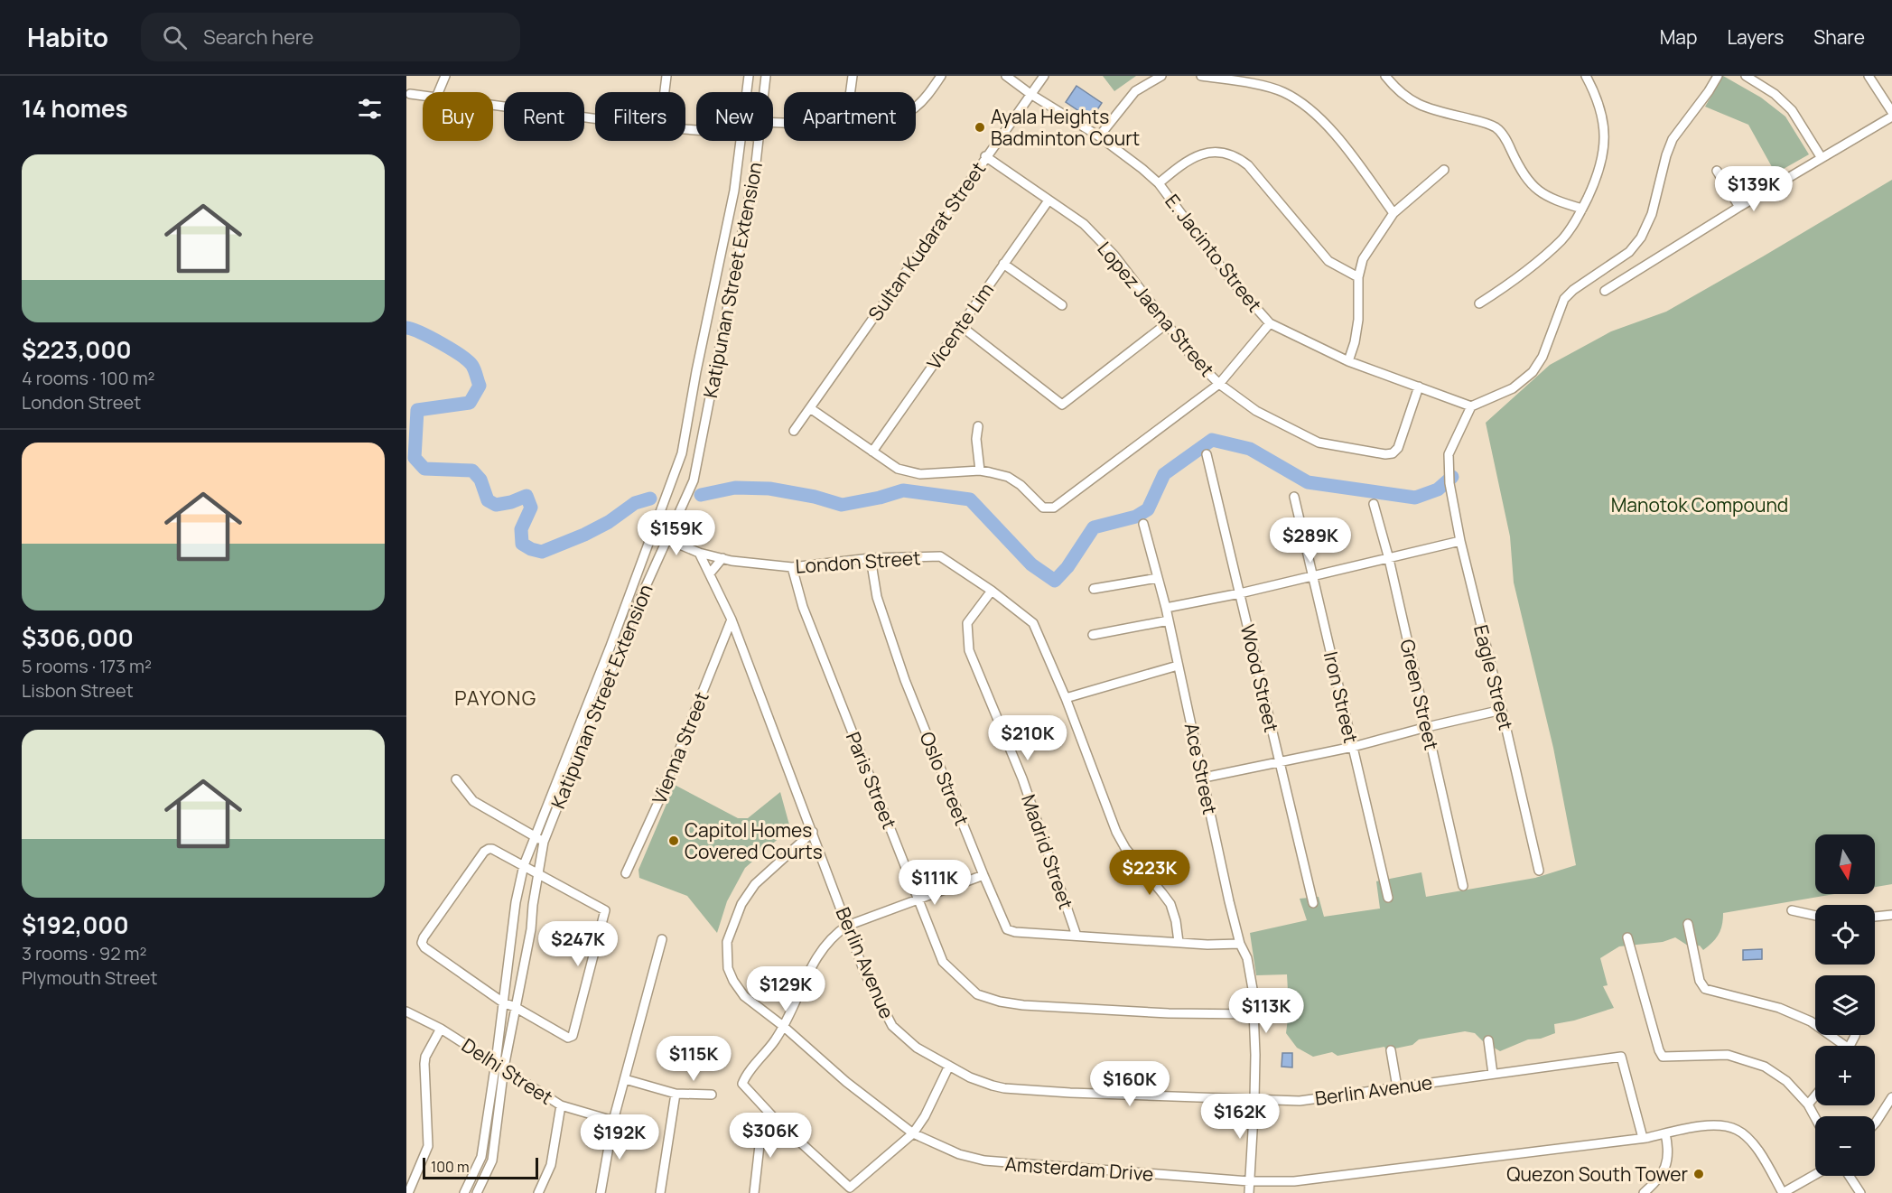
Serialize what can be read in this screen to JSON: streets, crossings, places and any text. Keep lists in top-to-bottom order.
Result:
{
  "streets": {
    "street": [
      "Sultan Kudarat Street",
      "E. Jacinto Street",
      "Katipunan Street Extension",
      "Lopez Jaena Street",
      "Vicente Lim",
      "London Street",
      "Eagle Street",
      "Wood Street",
      "Green Street",
      "Iron Street",
      "Vienna Street",
      "Ace Street",
      "Oslo Street",
      "Paris Street",
      "Madrid Street",
      "Berlin Avenue",
      "Delhi Street",
      "Amsterdam Drive"
    ]
  },
  "crossings": [
    ["Sultan Kudarat Street", "E. Jacinto Street"],
    ["Sultan Kudarat Street", "Lopez Jaena Street"],
    ["E. Jacinto Street", "Lopez Jaena Street"],
    ["E. Jacinto Street", "Eagle Street"],
    ["Katipunan Street Extension", "Delhi Street"],
    ["Lopez Jaena Street", "Vicente Lim"],
    ["London Street", "Oslo Street"],
    ["London Street", "Paris Street"],
    ["London Street", "Madrid Street"],
    ["London Street", "Berlin Avenue"],
    ["Vienna Street", "Berlin Avenue"],
    ["Ace Street", "Oslo Street"],
    ["Ace Street", "Paris Street"],
    ["Ace Street", "Berlin Avenue"],
    ["Ace Street", "Amsterdam Drive"],
    ["Oslo Street", "Madrid Street"],
    ["Berlin Avenue", "Amsterdam Drive"]
  ],
  "districts": ["PAYONG"],
  "parks": ["Manotok Compound"],
  "places": ["Ayala Heights Badminton Court", "Capitol Homes Covered Courts", "Quezon South Tower"],
  "scale_bar": "100 m",
  "north": "bottom",
  "page": {
    "header": "Habito",
    "search": "Search here",
    "nav": ["Map", "Layers", "Share"],
    "heading": "14 homes",
    "chip": [
      "Buy",
      "Rent",
      "Filters",
      "New",
      "Apartment"
    ],
    "list": [
      {
        "name": "$223,000",
        "note": "4 rooms · 100 m² · London Street"
      },
      {
        "name": "$306,000",
        "note": "5 rooms · 173 m² · Lisbon Street"
      },
      {
        "name": "$192,000",
        "note": "3 rooms · 92 m² · Plymouth Street"
      }
    ],
    "price": [
      "$139K",
      "$159K",
      "$289K",
      "$210K",
      "$223K",
      "$111K",
      "$247K",
      "$129K",
      "$113K",
      "$115K",
      "$160K",
      "$162K",
      "$306K",
      "$192K"
    ],
    "map_buttons": ["+", "−"],
    "scale": "100 m"
  }
}
